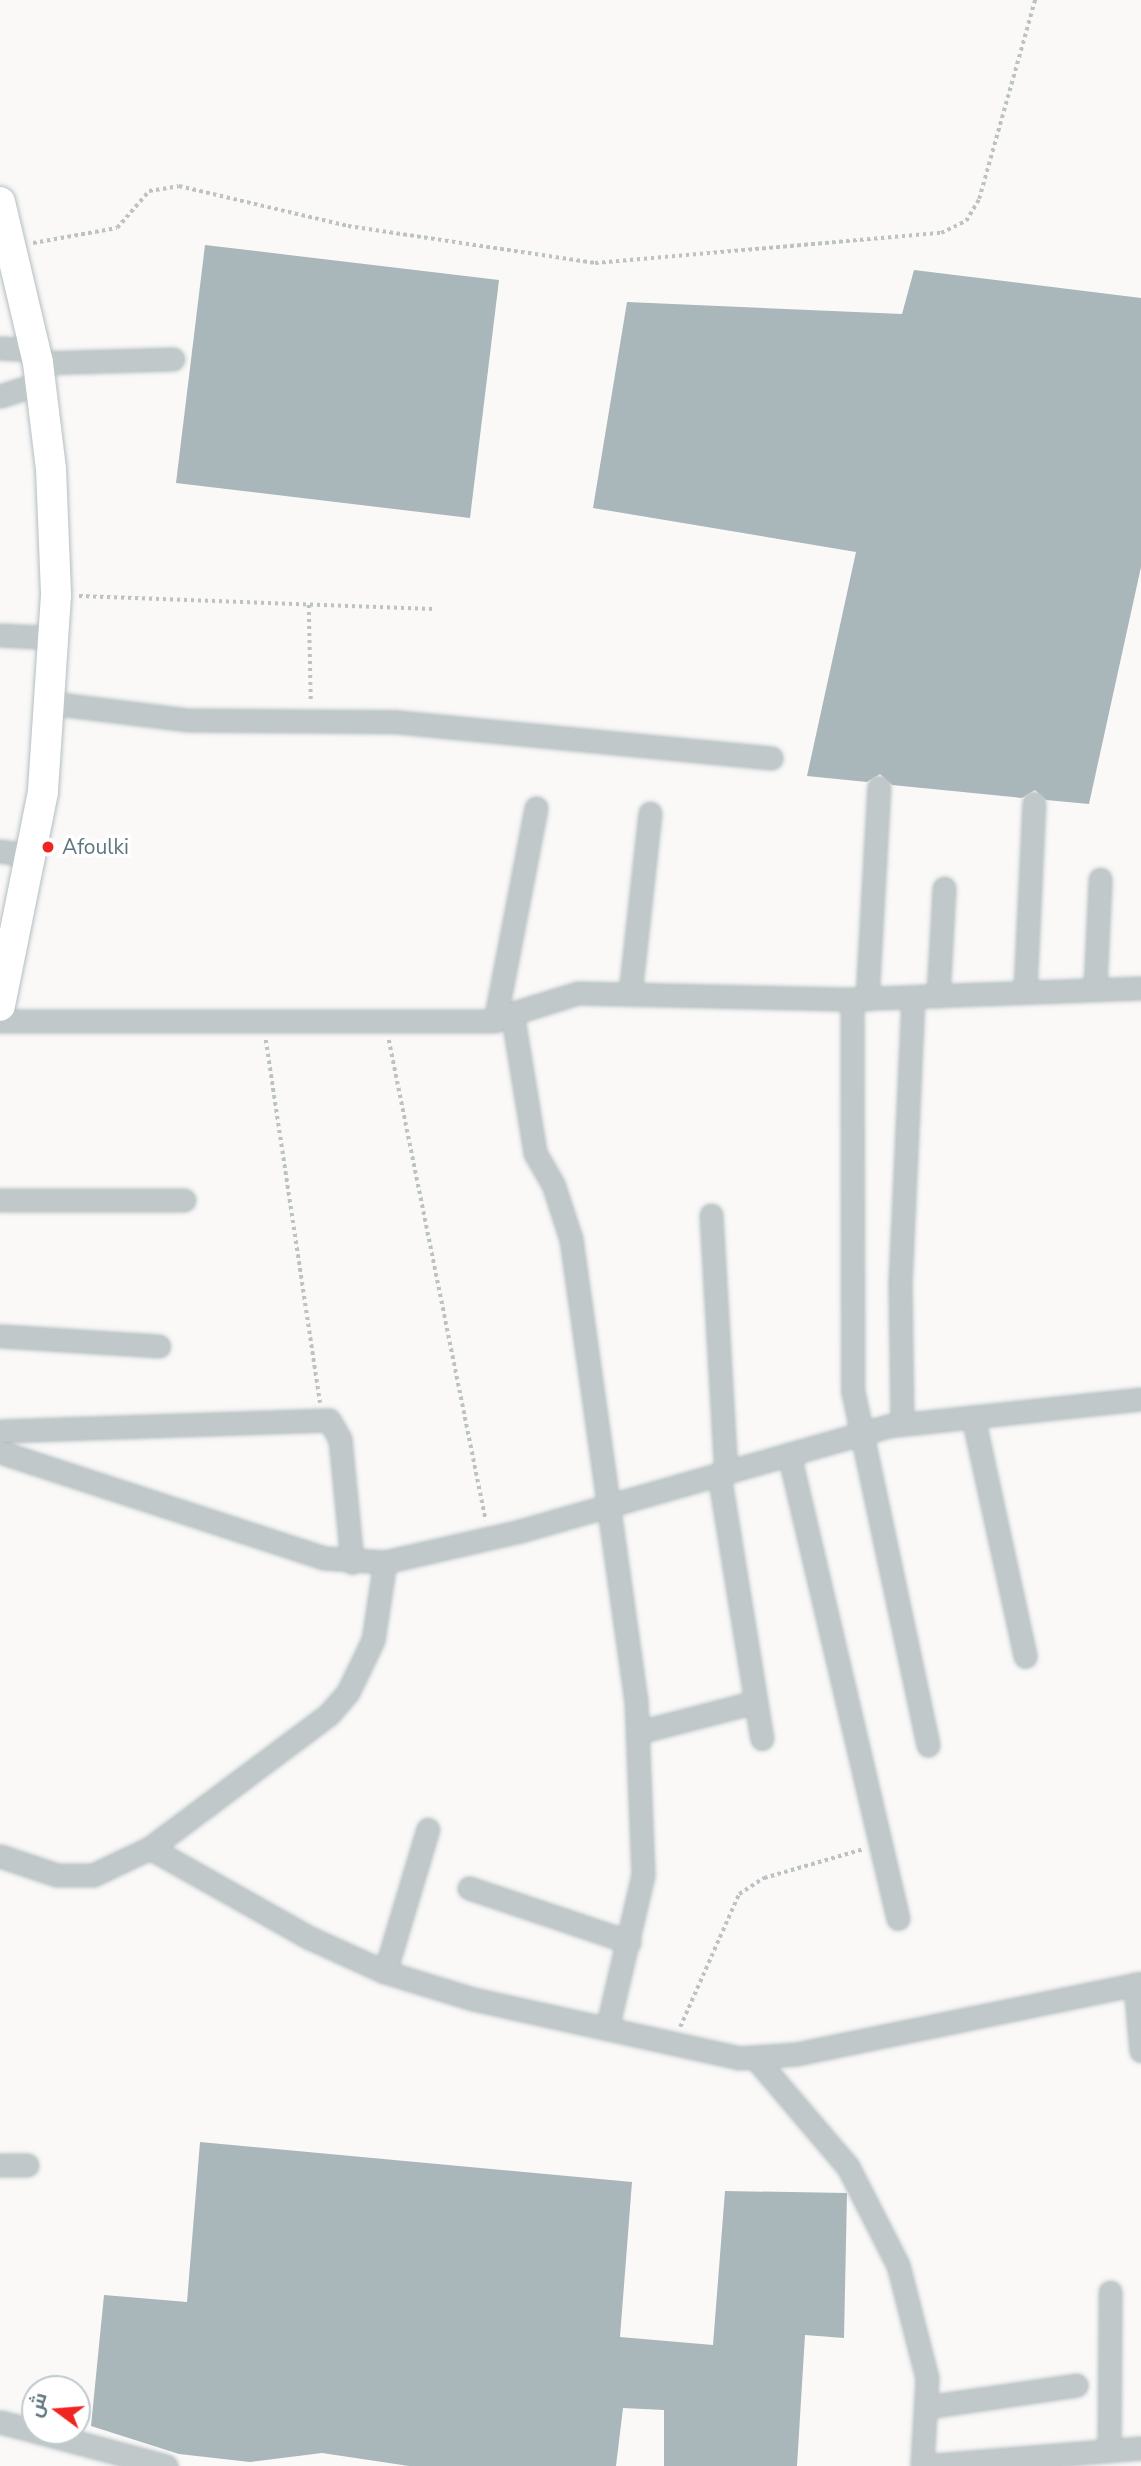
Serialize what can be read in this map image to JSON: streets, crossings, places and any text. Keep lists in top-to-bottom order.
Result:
{
  "places": ["Afoulki"],
  "north": "left"
}
